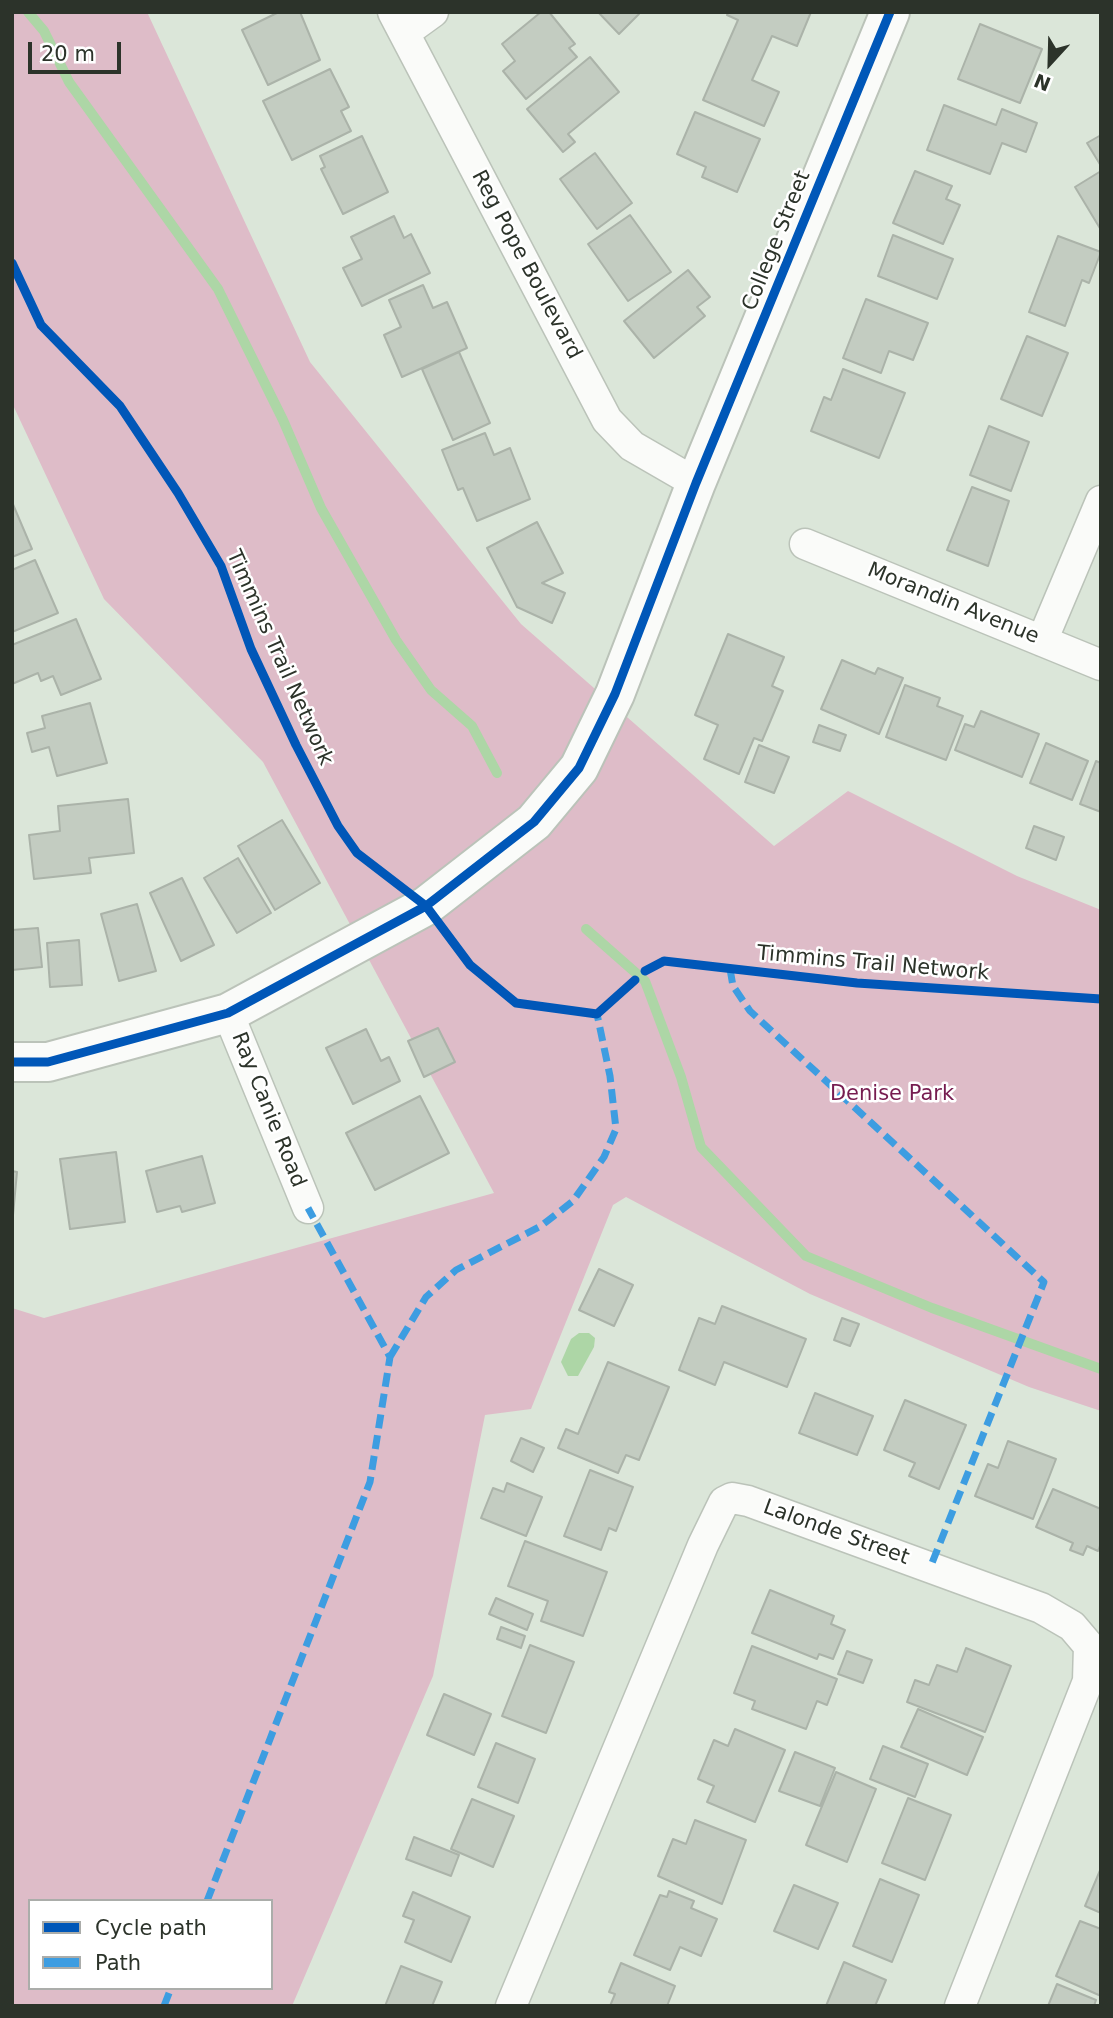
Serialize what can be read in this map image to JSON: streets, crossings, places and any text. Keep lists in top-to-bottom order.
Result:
{
  "streets": {
    "street": [
      "College Street",
      "Reg Pope Boulevard",
      "Morandin Avenue",
      "Ray Canie Road",
      "Lalonde Street"
    ],
    "cycle path": ["Timmins Trail Network"]
  },
  "crossings": [
    ["College Street", "Reg Pope Boulevard"],
    ["College Street", "Ray Canie Road"]
  ],
  "parks": ["Denise Park"],
  "legend": ["Cycle path", "Path"],
  "scale_bar": "20 m",
  "north": "bottom"
}
